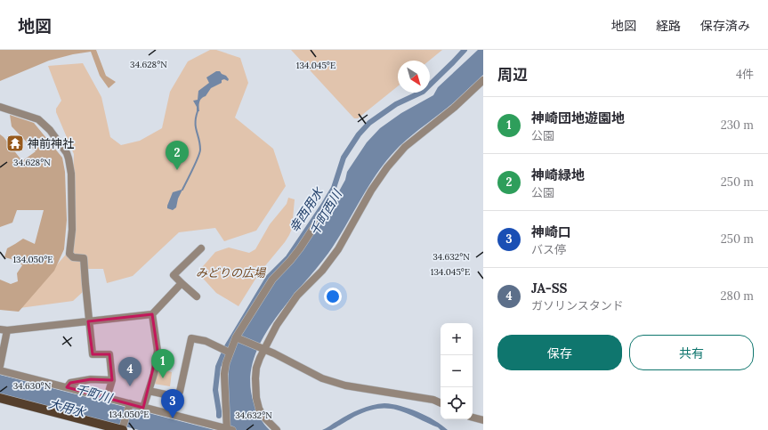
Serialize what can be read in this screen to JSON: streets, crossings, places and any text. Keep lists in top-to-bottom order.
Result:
{
  "water": [
    "幸西用水",
    "千町西川",
    "千町川",
    "大用水"
  ],
  "parks": ["みどりの広場"],
  "places": {
    "temple": ["神前神社"]
  },
  "north": "bottom right",
  "page": {
    "header": "地図",
    "nav": ["地図", "経路", "保存済み"],
    "heading": ["周辺", "4件"],
    "list": [
      {
        "mark": "1",
        "name": "神崎団地遊園地",
        "note": "公園",
        "value": "230 m"
      },
      {
        "mark": "2",
        "name": "神崎緑地",
        "note": "公園",
        "value": "250 m"
      },
      {
        "mark": "3",
        "name": "神崎口",
        "note": "バス停",
        "value": "250 m"
      },
      {
        "mark": "4",
        "name": "JA-SS",
        "note": "ガソリンスタンド",
        "value": "280 m"
      }
    ],
    "pins": [
      "2",
      "1",
      "4",
      "3"
    ],
    "map_buttons": ["+", "−"],
    "buttons": ["保存", "共有"]
  },
  "coordinates": [
    "34.628°N",
    "134.045°E",
    "34.632°N",
    "134.050°E",
    "34.630°N"
  ]
}
